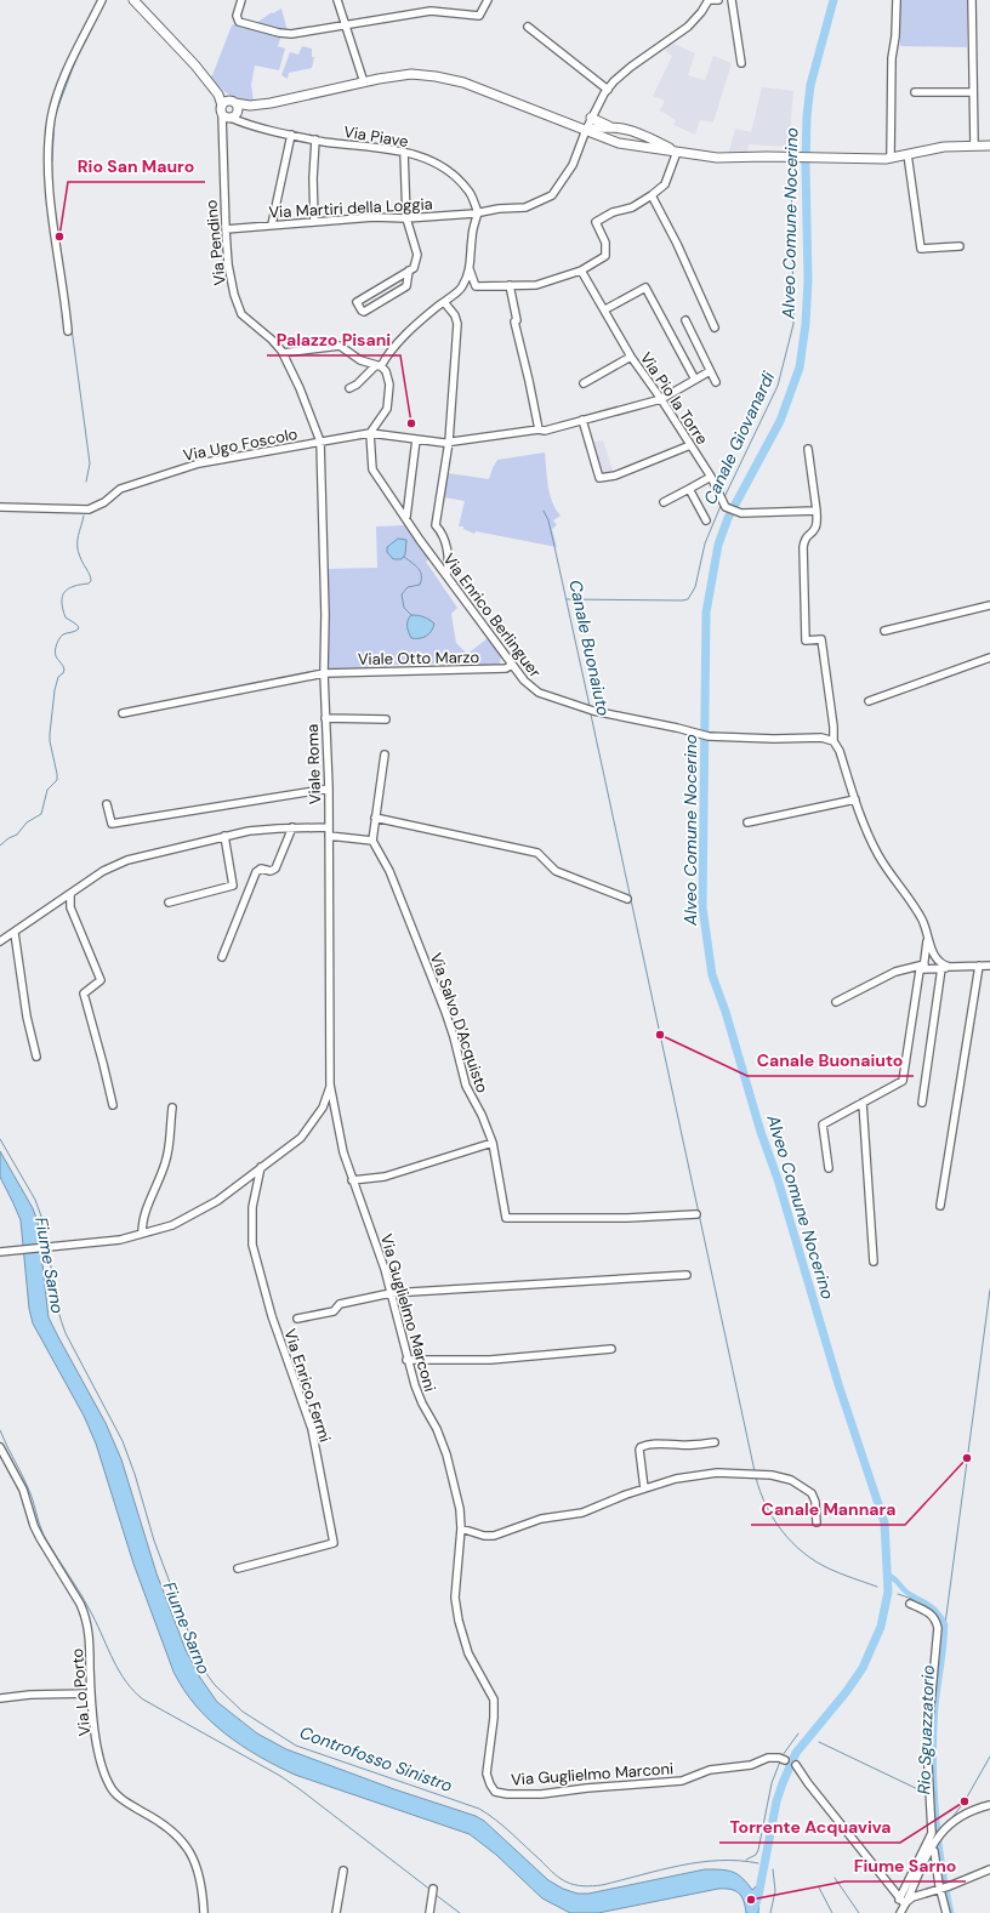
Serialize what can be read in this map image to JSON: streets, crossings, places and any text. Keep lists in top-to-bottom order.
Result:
{
  "streets": {
    "street": [
      "Via Piave",
      "Via Martiri della Loggia",
      "Via Pendino",
      "Via Pio la Torre",
      "Via Ugo Foscolo",
      "Via Enrico Berlinguer",
      "Viale Otto Marzo",
      "Viale Roma",
      "Via Salvo D'Acquisto",
      "Via Guglielmo Marconi",
      "Via Enrico Fermi",
      "Via Lo Porto"
    ]
  },
  "crossings": [
    ["Via Piave", "Via Martiri della Loggia"],
    ["Via Piave", "Via Pendino"],
    ["Via Martiri della Loggia", "Via Pendino"],
    ["Via Pendino", "Via Ugo Foscolo"],
    ["Via Pendino", "Viale Roma"],
    ["Via Pio la Torre", "Via Ugo Foscolo"],
    ["Via Ugo Foscolo", "Via Enrico Berlinguer"],
    ["Via Ugo Foscolo", "Viale Roma"],
    ["Via Enrico Berlinguer", "Viale Otto Marzo"],
    ["Viale Otto Marzo", "Viale Roma"],
    ["Viale Roma", "Via Guglielmo Marconi"]
  ],
  "water": [
    "Alveo Comune Nocerino",
    "Canale Giovanardi",
    "Canale Buonaiuto",
    "Fiume Sarno",
    "Rio Sguazzatorio",
    "Controfosso Sinistro"
  ],
  "places": [
    "Rio San Mauro",
    "Palazzo Pisani",
    "Canale Buonaiuto",
    "Canale Mannara",
    "Torrente Acquaviva",
    "Fiume Sarno"
  ]
}
